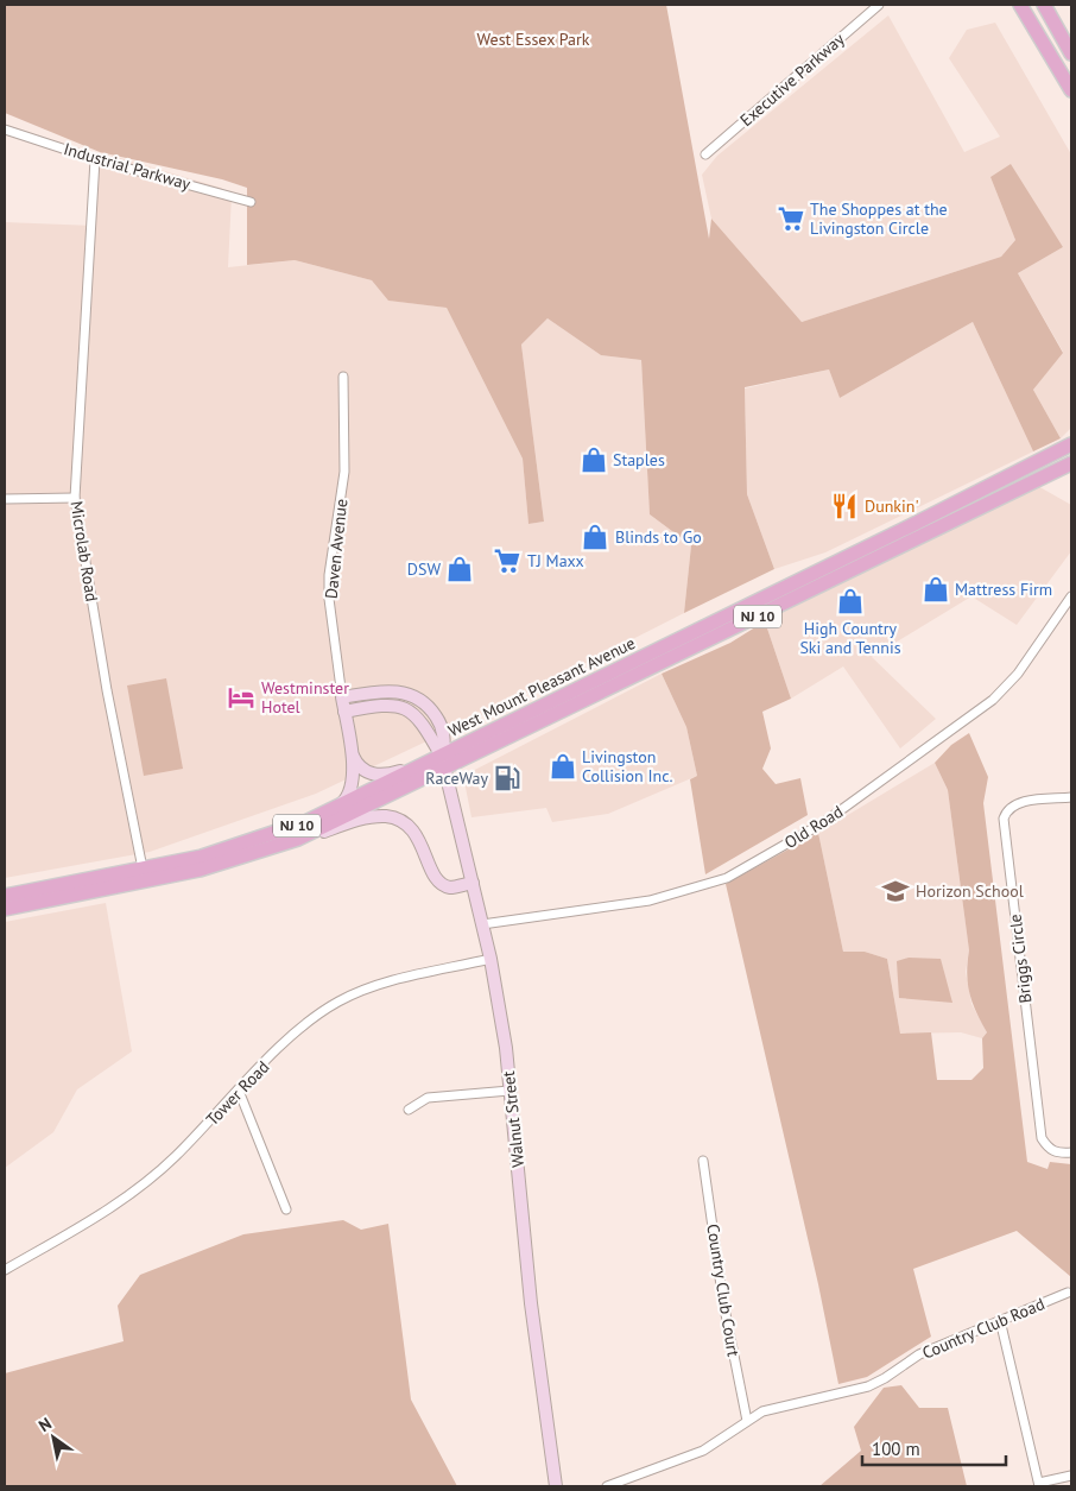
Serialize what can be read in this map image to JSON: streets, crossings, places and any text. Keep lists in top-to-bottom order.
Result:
{
  "streets": {
    "main road": ["NJ 10", "West Mount Pleasant Avenue"],
    "street": [
      "Executive Parkway",
      "Industrial Parkway",
      "Daven Avenue",
      "Microlab Road",
      "Old Road",
      "Briggs Circle",
      "Tower Road",
      "Walnut Street",
      "Country Club Court",
      "Country Club Road"
    ]
  },
  "crossings": [
    ["Industrial Parkway", "Microlab Road"],
    ["Daven Avenue", "West Mount Pleasant Avenue"],
    ["Daven Avenue", "Walnut Street"],
    ["Microlab Road", "West Mount Pleasant Avenue"],
    ["West Mount Pleasant Avenue", "Walnut Street"],
    ["Old Road", "Walnut Street"],
    ["Tower Road", "Walnut Street"],
    ["Country Club Court", "Country Club Road"]
  ],
  "parks": ["West Essex Park"],
  "places": {
    "supermarket": ["The Shoppes at the Livingston Circle", "TJ Maxx"],
    "shop": [
      "Staples",
      "Blinds to Go",
      "DSW",
      "Mattress Firm",
      "High Country Ski and Tennis",
      "Livingston Collision Inc."
    ],
    "restaurant": ["Dunkin'"],
    "hotel": ["Westminster Hotel"],
    "fuel station": ["RaceWay"],
    "school or university": ["Horizon School"]
  },
  "scale_bar": "100 m",
  "north": "top left"
}
